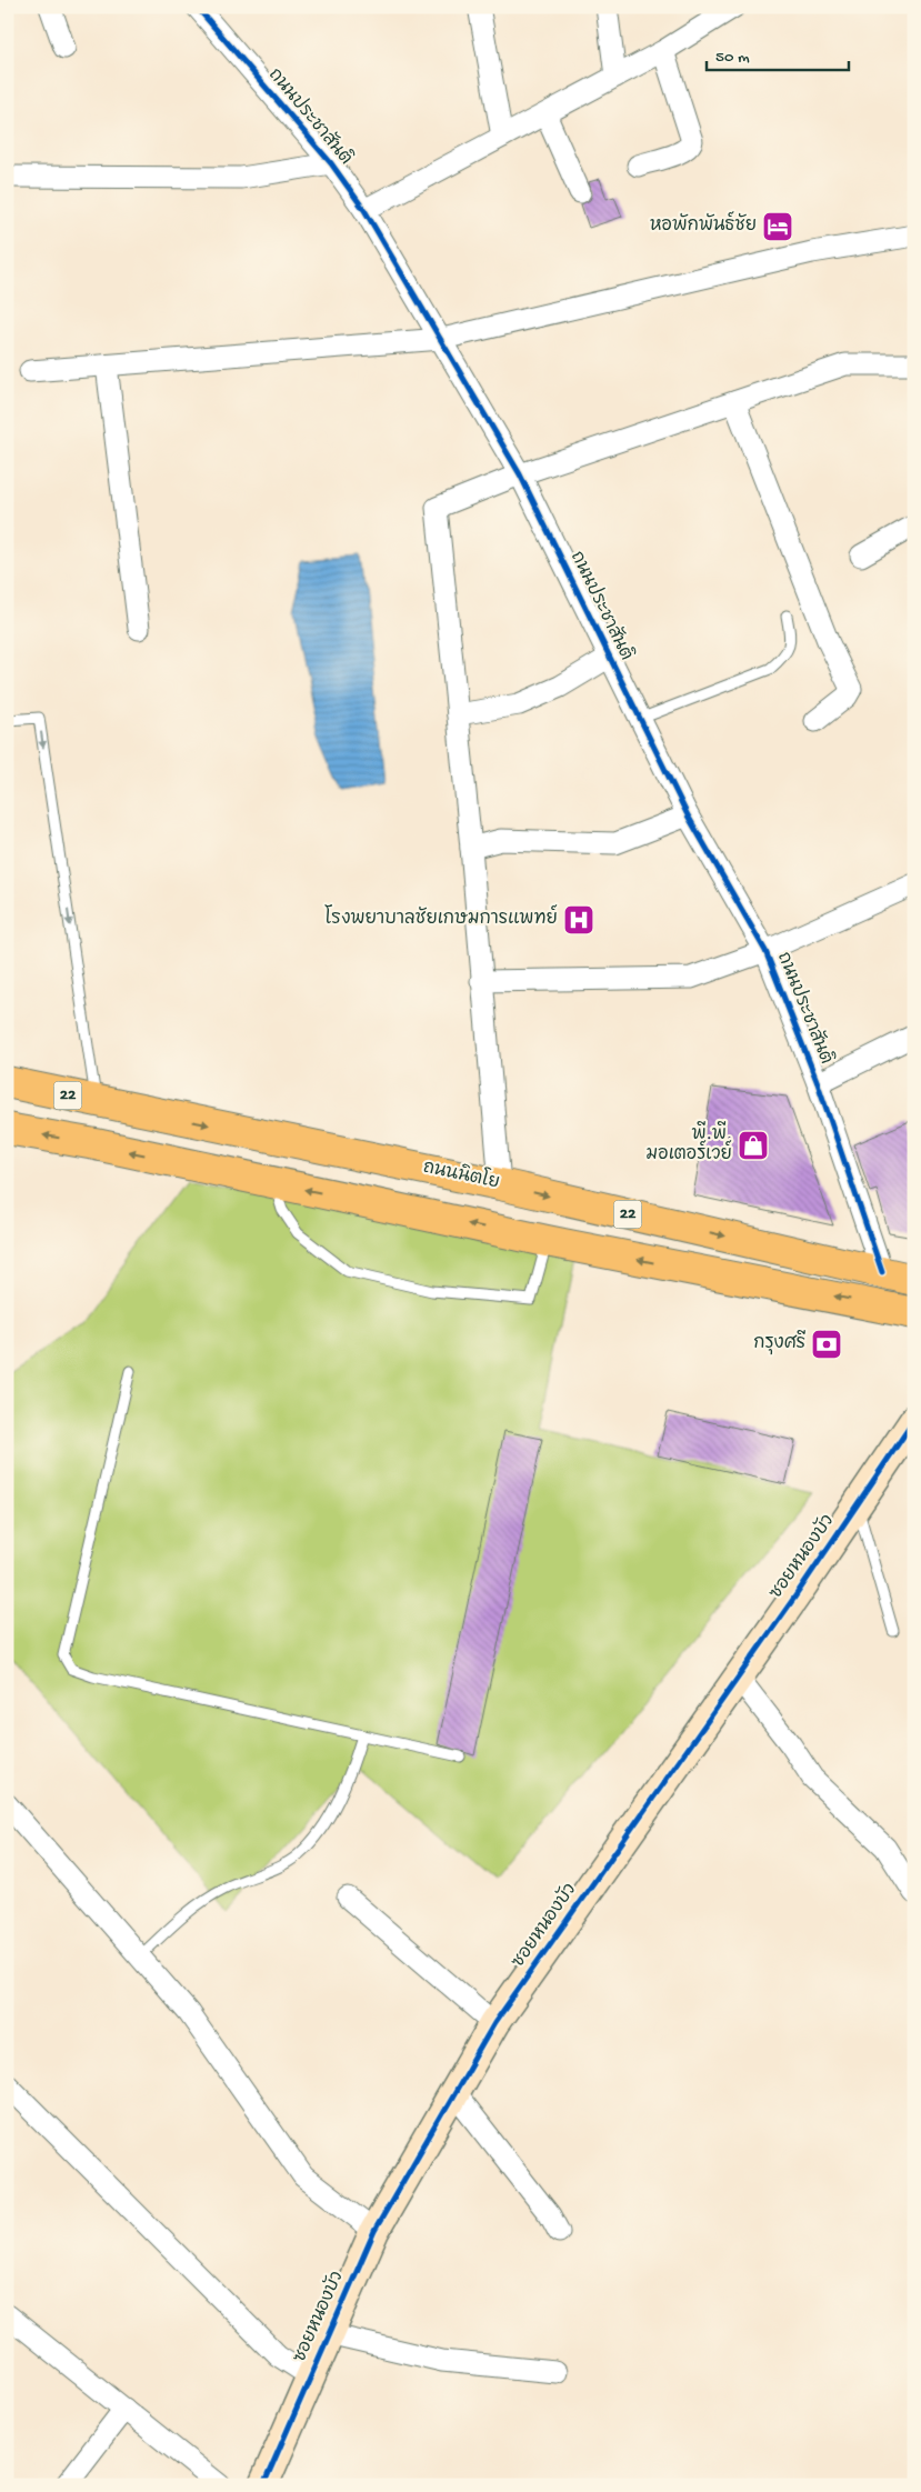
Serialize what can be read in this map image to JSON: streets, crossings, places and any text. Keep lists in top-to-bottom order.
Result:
{
  "streets": {
    "main road": ["ถนนประชาสันติ", "22", "ถนนนิตโย"],
    "street": ["ซอยหนองบัว"]
  },
  "crossings": [
    ["ถนนประชาสันติ", "22"],
    ["ถนนประชาสันติ", "ถนนนิตโย"]
  ],
  "places": {
    "hotel": ["หอพักพันธ์ชัย"],
    "hospital": ["โรงพยาบาลชัยเกษมการแพทย์"],
    "shop": ["พี.พี. มอเตอร์เวย์"],
    "bank": ["กรุงศรี"]
  },
  "scale_bar": "50 m"
}
